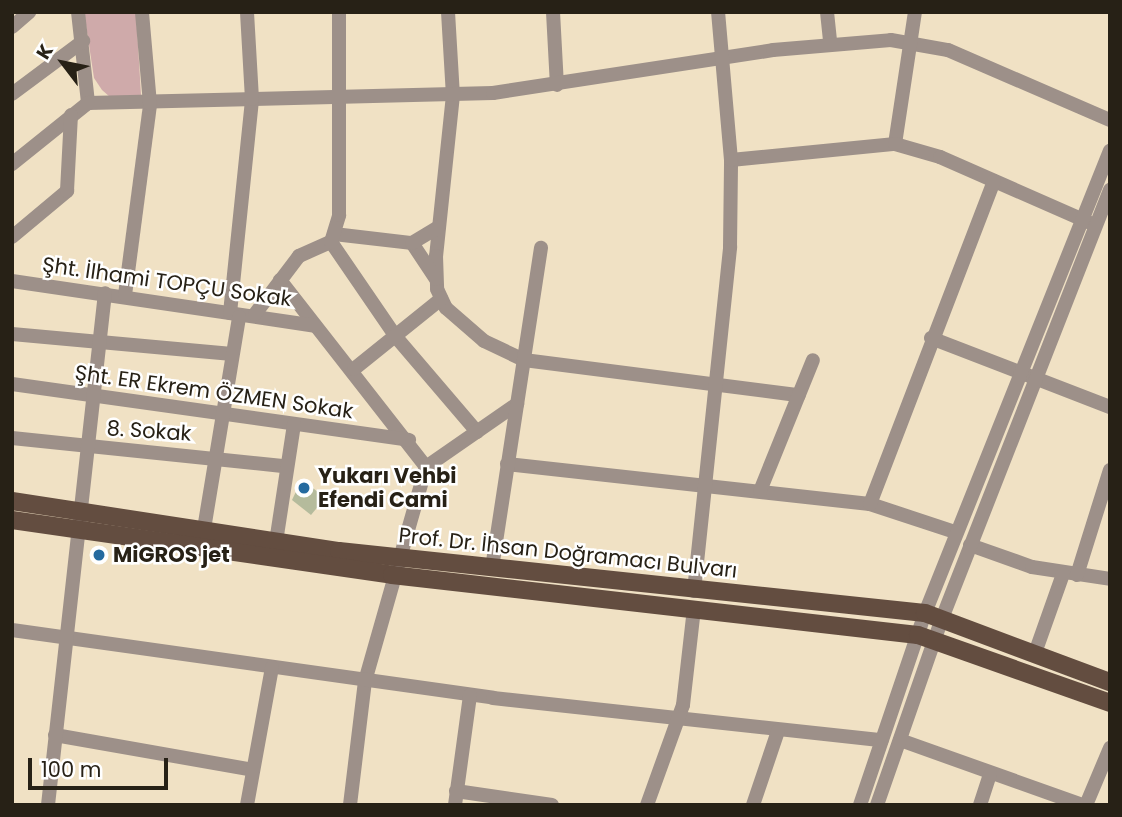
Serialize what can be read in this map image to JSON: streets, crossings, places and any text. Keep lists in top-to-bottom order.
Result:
{
  "streets": {
    "main road": ["Prof. Dr. İhsan Doğramacı Bulvarı"],
    "street": ["Şht. İlhami TOPÇU Sokak", "Şht. ER Ekrem ÖZMEN Sokak", "8. Sokak"]
  },
  "places": ["Yukarı Vehbi Efendi Cami", "MiGROS jet"],
  "scale_bar": "100 m",
  "north": "top left"
}
